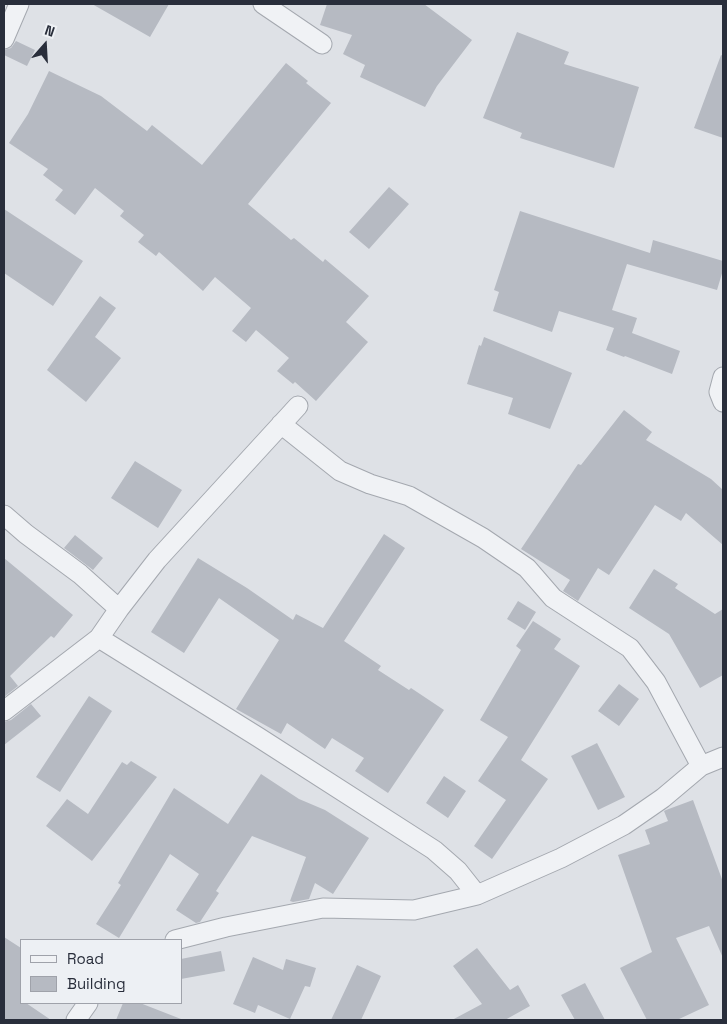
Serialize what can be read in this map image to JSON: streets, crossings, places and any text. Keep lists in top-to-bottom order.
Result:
{
  "legend": ["Road", "Building"],
  "north": "top"
}
